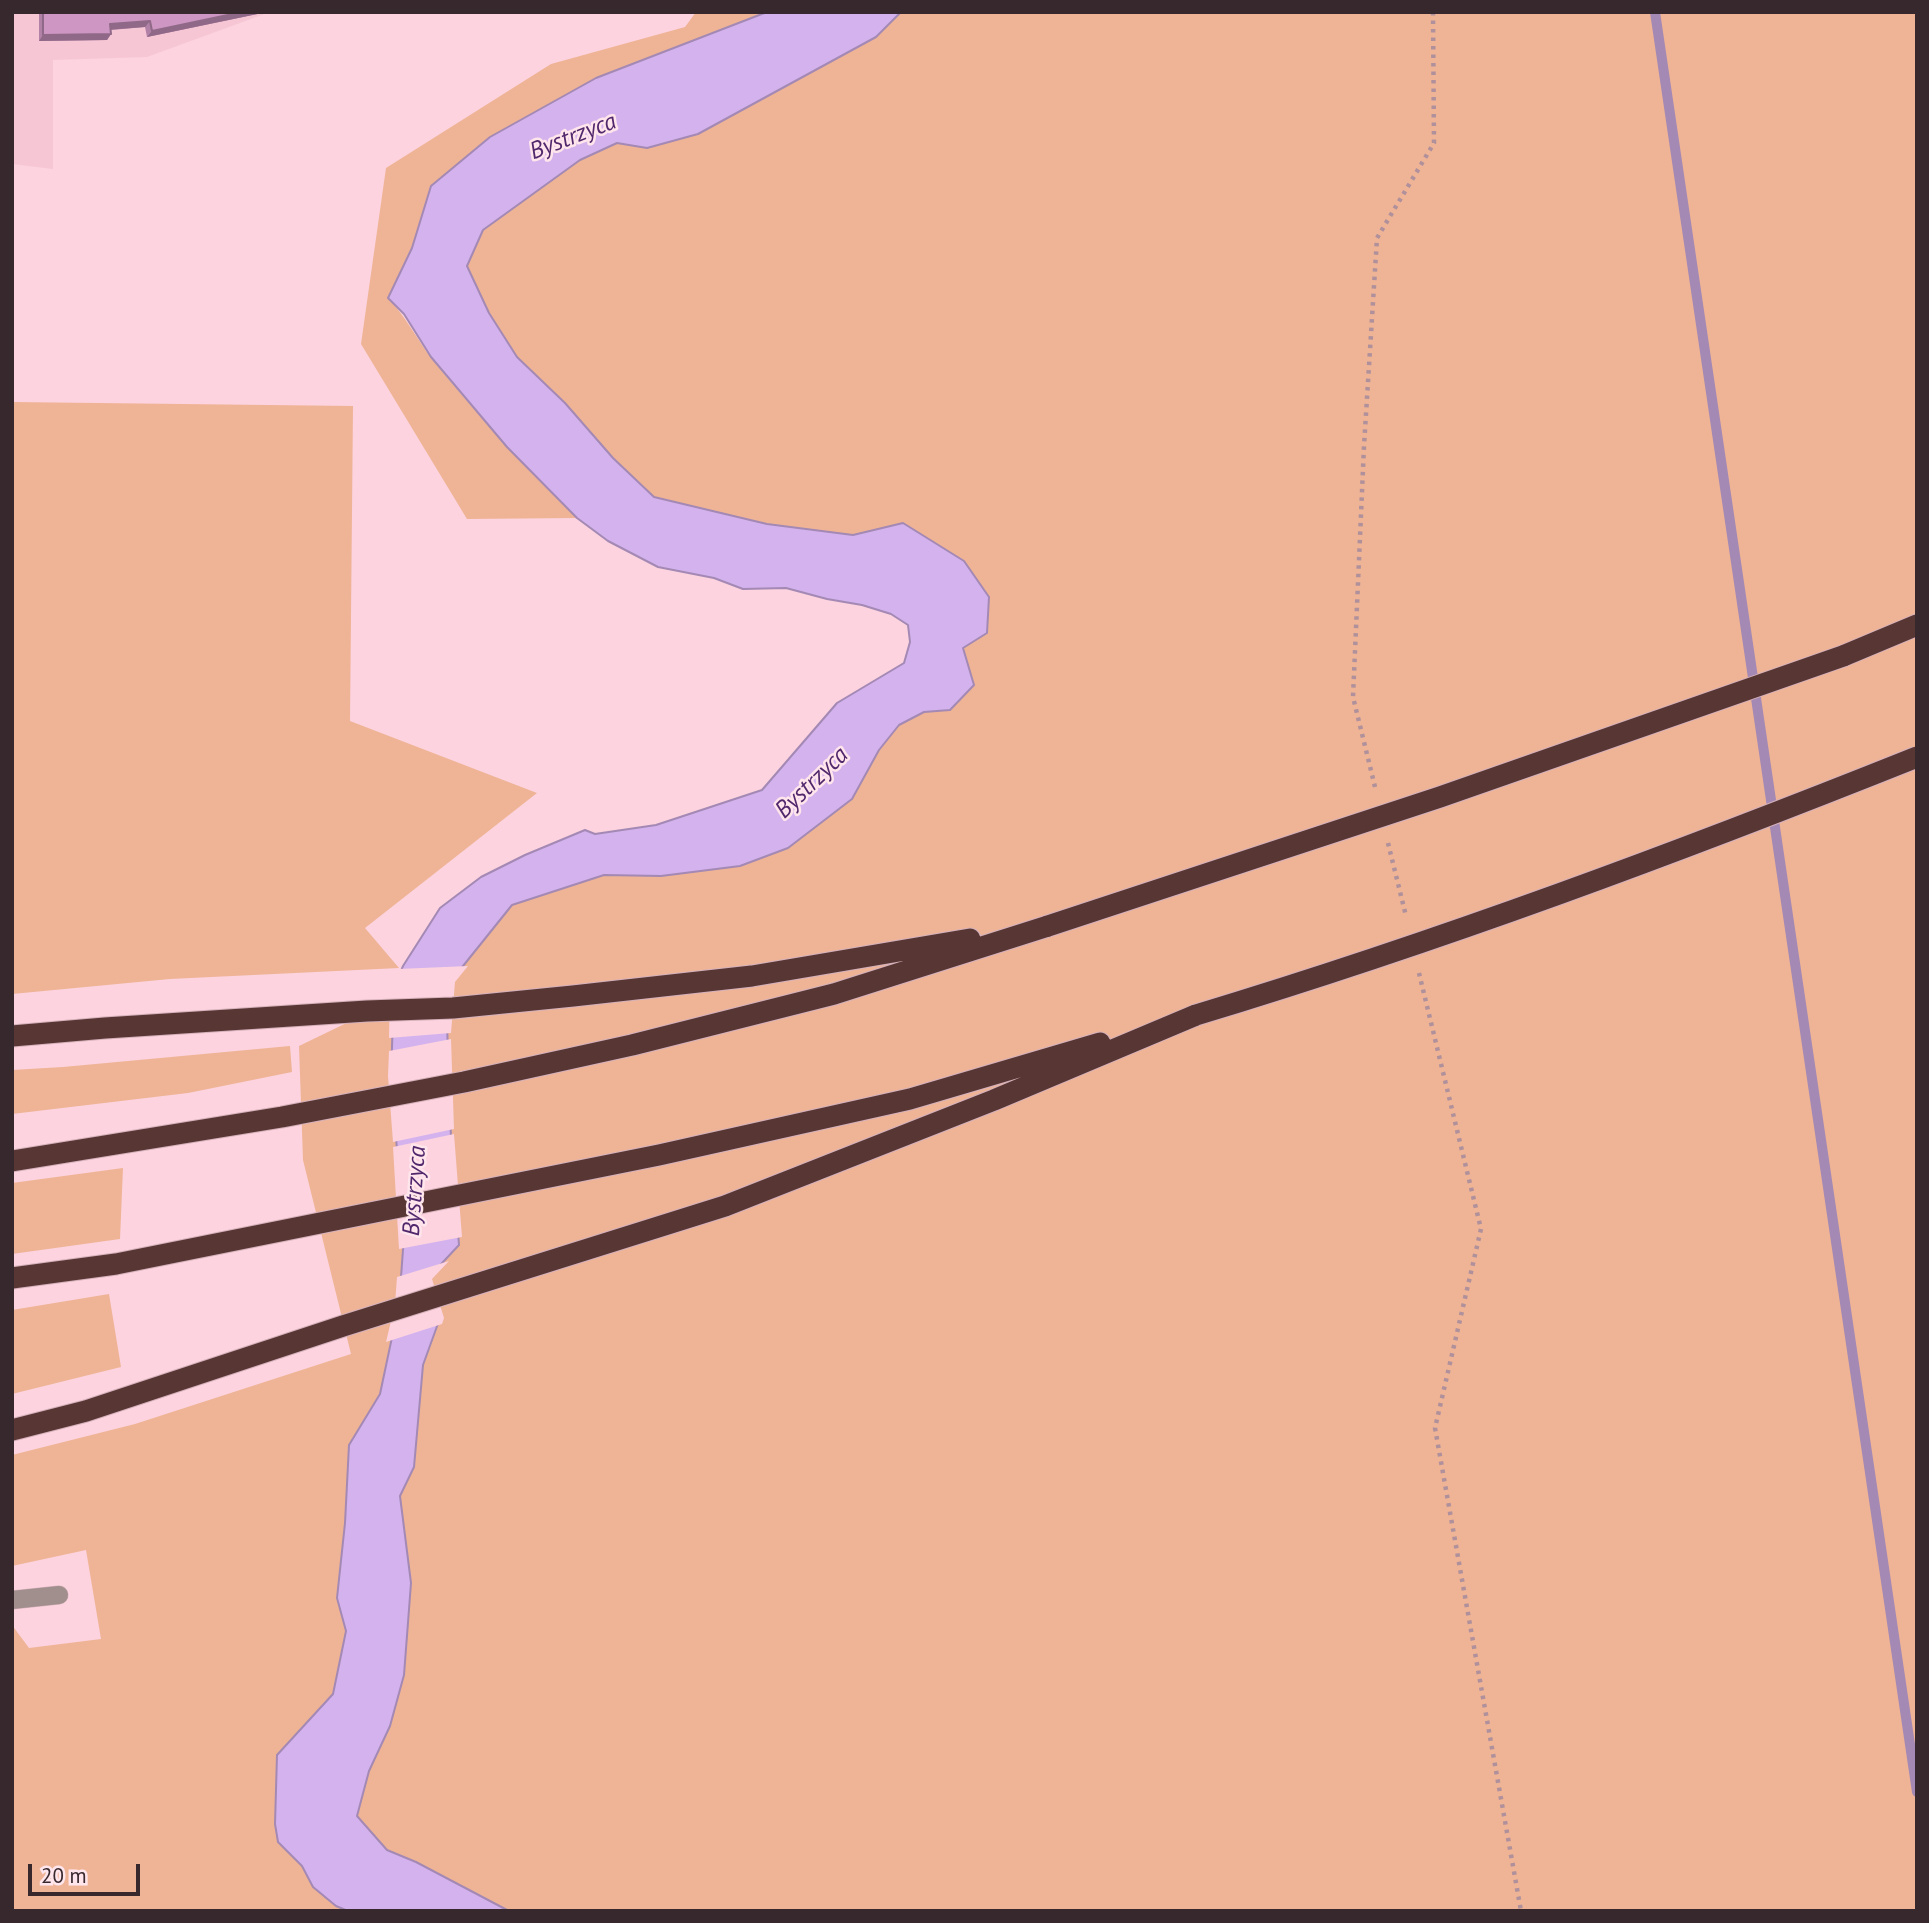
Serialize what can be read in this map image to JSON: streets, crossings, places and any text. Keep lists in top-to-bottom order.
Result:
{
  "water": ["Bystrzyca"],
  "scale_bar": "20 m"
}
